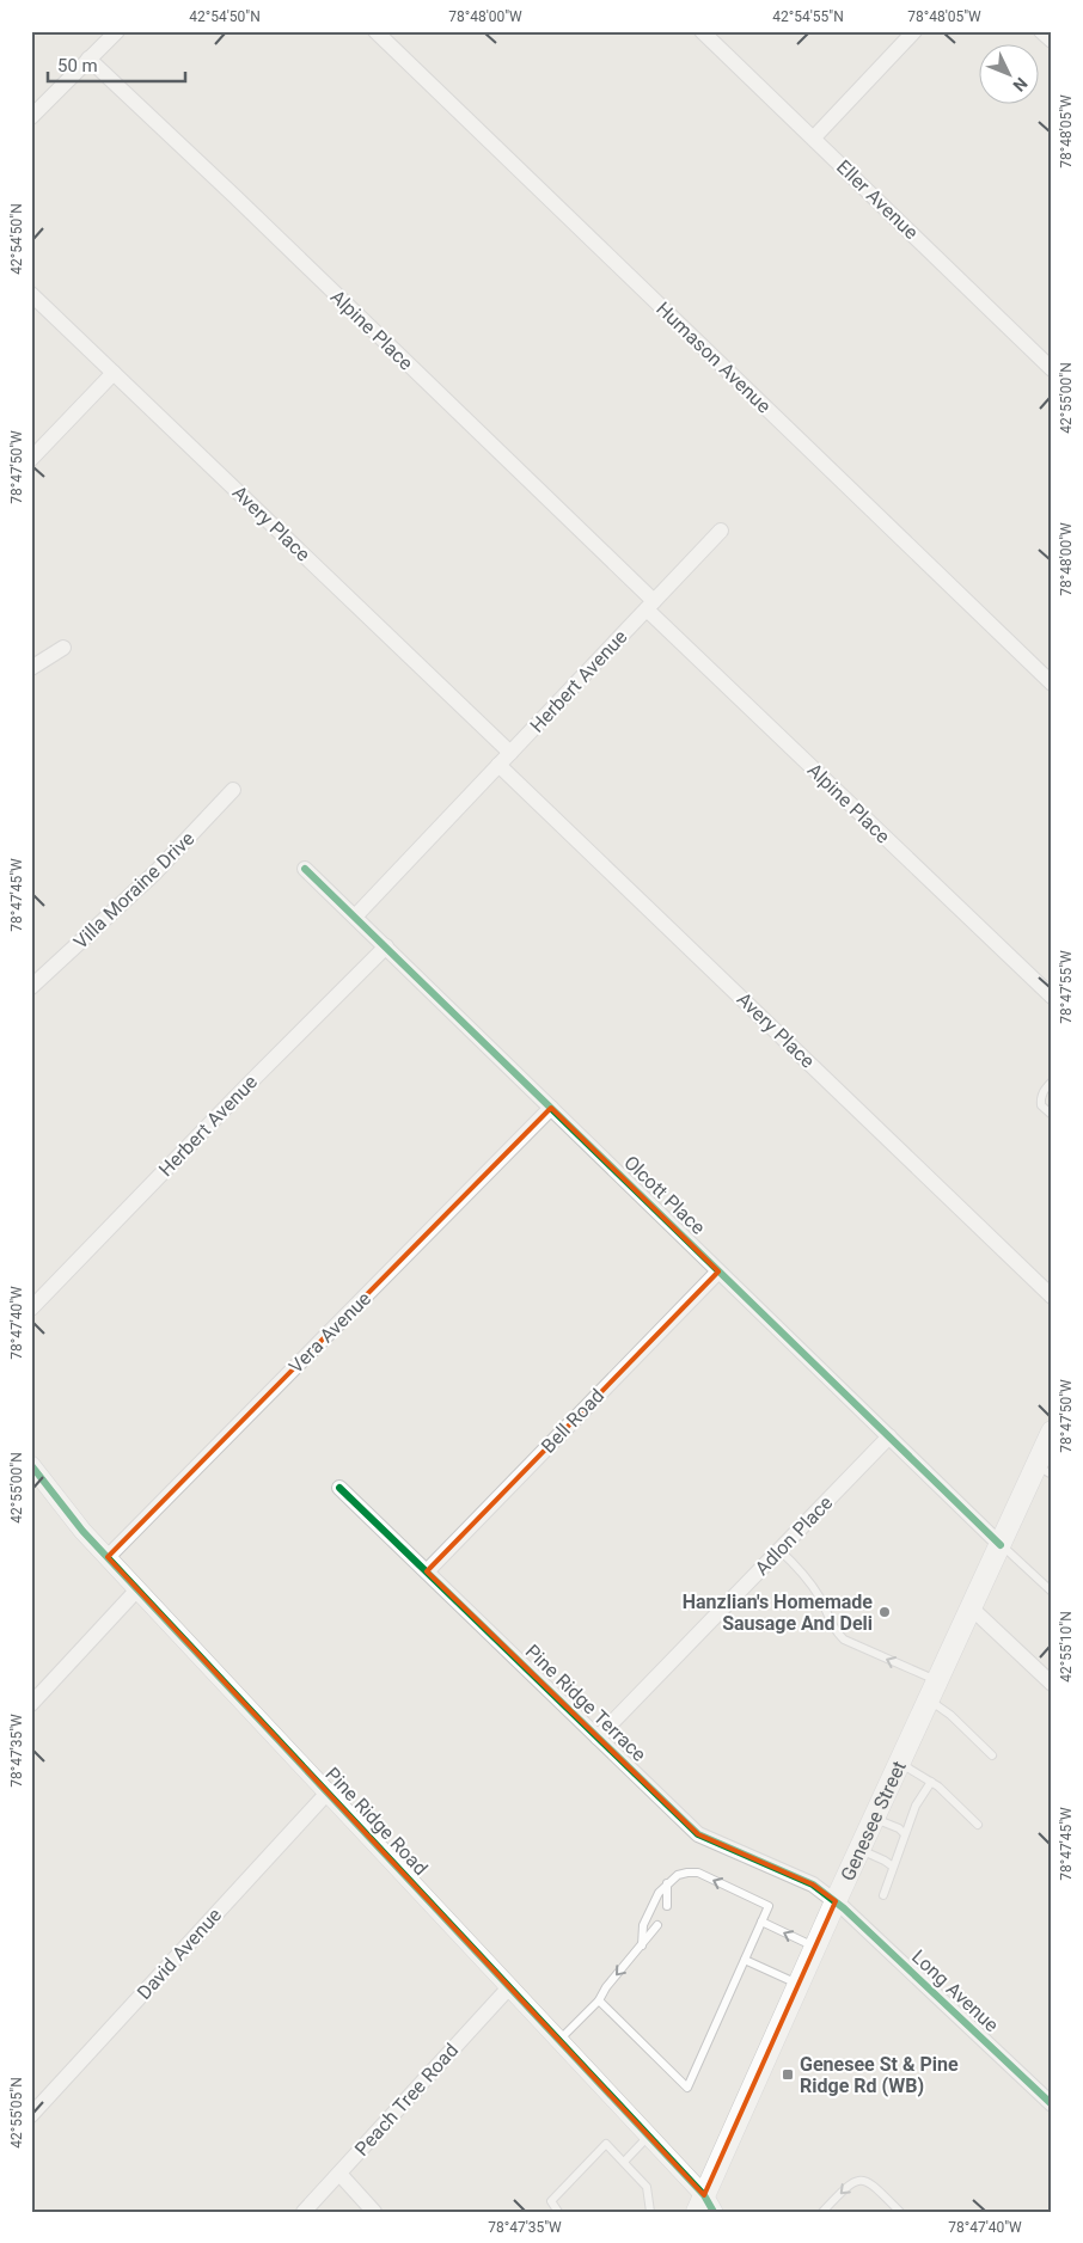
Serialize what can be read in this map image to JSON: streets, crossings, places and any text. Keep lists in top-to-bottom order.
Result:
{
  "streets": {
    "main road": ["Genesee Street"],
    "street": [
      "Eller Avenue",
      "Alpine Place",
      "Humason Avenue",
      "Avery Place",
      "Herbert Avenue",
      "Villa Moraine Drive",
      "Olcott Place",
      "Vera Avenue",
      "Bell Road",
      "Adlon Place",
      "Pine Ridge Terrace",
      "Pine Ridge Road",
      "David Avenue",
      "Long Avenue",
      "Peach Tree Road"
    ]
  },
  "crossings": [
    ["Alpine Place", "Herbert Avenue"],
    ["Avery Place", "Herbert Avenue"],
    ["Herbert Avenue", "Olcott Place"],
    ["Olcott Place", "Vera Avenue"],
    ["Olcott Place", "Bell Road"],
    ["Olcott Place", "Adlon Place"],
    ["Olcott Place", "Genesee Street"],
    ["Vera Avenue", "Pine Ridge Road"],
    ["Bell Road", "Pine Ridge Terrace"],
    ["Adlon Place", "Pine Ridge Terrace"],
    ["Pine Ridge Terrace", "Genesee Street"],
    ["Pine Ridge Terrace", "Long Avenue"],
    ["Pine Ridge Road", "Genesee Street"],
    ["Pine Ridge Road", "David Avenue"],
    ["Pine Ridge Road", "Peach Tree Road"],
    ["Genesee Street", "Long Avenue"]
  ],
  "places": {
    "other": ["Hanzlian's Homemade Sausage And Deli"],
    "transit": ["Genesee St & Pine Ridge Rd (WB)"]
  },
  "scale_bar": "50 m",
  "north": "bottom right",
  "coordinates": [
    "42°54'50\"N",
    "78°48'00\"W",
    "42°54'55\"N",
    "78°48'05\"W",
    "42°55'00\"N",
    "78°47'50\"W",
    "78°47'45\"W",
    "78°47'55\"W",
    "78°47'40\"W",
    "42°55'10\"N",
    "78°47'35\"W",
    "42°55'05\"N"
  ]
}
